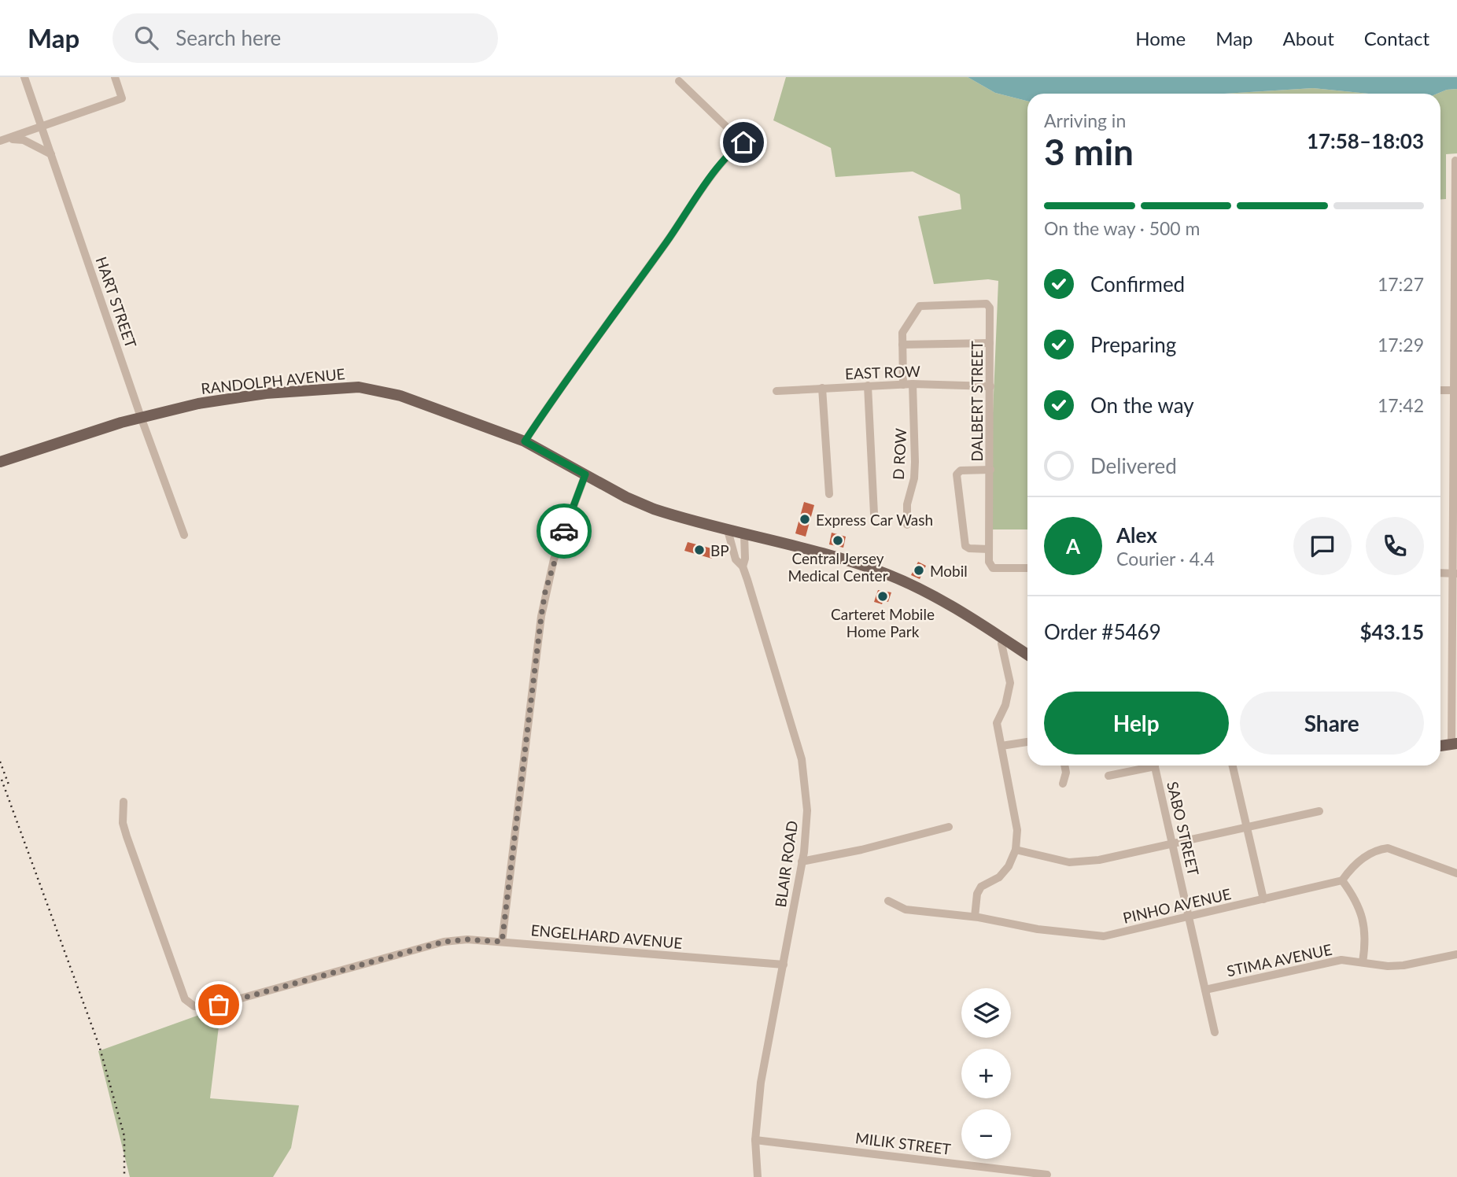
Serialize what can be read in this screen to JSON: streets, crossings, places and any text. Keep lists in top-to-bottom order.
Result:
{
  "streets": {
    "main road": ["RANDOLPH AVENUE"],
    "street": [
      "HART STREET",
      "EAST ROW",
      "DALBERT STREET",
      "D ROW",
      "SABO STREET",
      "BLAIR ROAD",
      "PINHO AVENUE",
      "ENGELHARD AVENUE",
      "STIMA AVENUE",
      "MILIK STREET"
    ]
  },
  "crossings": [
    ["HART STREET", "RANDOLPH AVENUE"],
    ["EAST ROW", "DALBERT STREET"],
    ["EAST ROW", "D ROW"],
    ["RANDOLPH AVENUE", "BLAIR ROAD"],
    ["SABO STREET", "PINHO AVENUE"],
    ["SABO STREET", "STIMA AVENUE"],
    ["BLAIR ROAD", "ENGELHARD AVENUE"],
    ["BLAIR ROAD", "MILIK STREET"]
  ],
  "places": [
    "Express Car Wash",
    "Central Jersey Medical Center",
    "BP",
    "Mobil",
    "Carteret Mobile Home Park"
  ],
  "page": {
    "header": "Map",
    "search": "Search here",
    "nav": [
      "Home",
      "Map",
      "About",
      "Contact"
    ],
    "heading": ["3 min", "Arriving in", "17:58–18:03"],
    "panel": [
      "Alex",
      "Courier · 4.4",
      "Order #5469",
      "$43.15"
    ],
    "bar": "On the way · 500 m",
    "list": [
      ["Confirmed", "17:27"],
      ["Preparing", "17:29"],
      ["On the way", "17:42"],
      "Delivered"
    ],
    "round": "A",
    "buttons": ["Help", "Share"],
    "map_buttons": ["+", "−"]
  }
}
